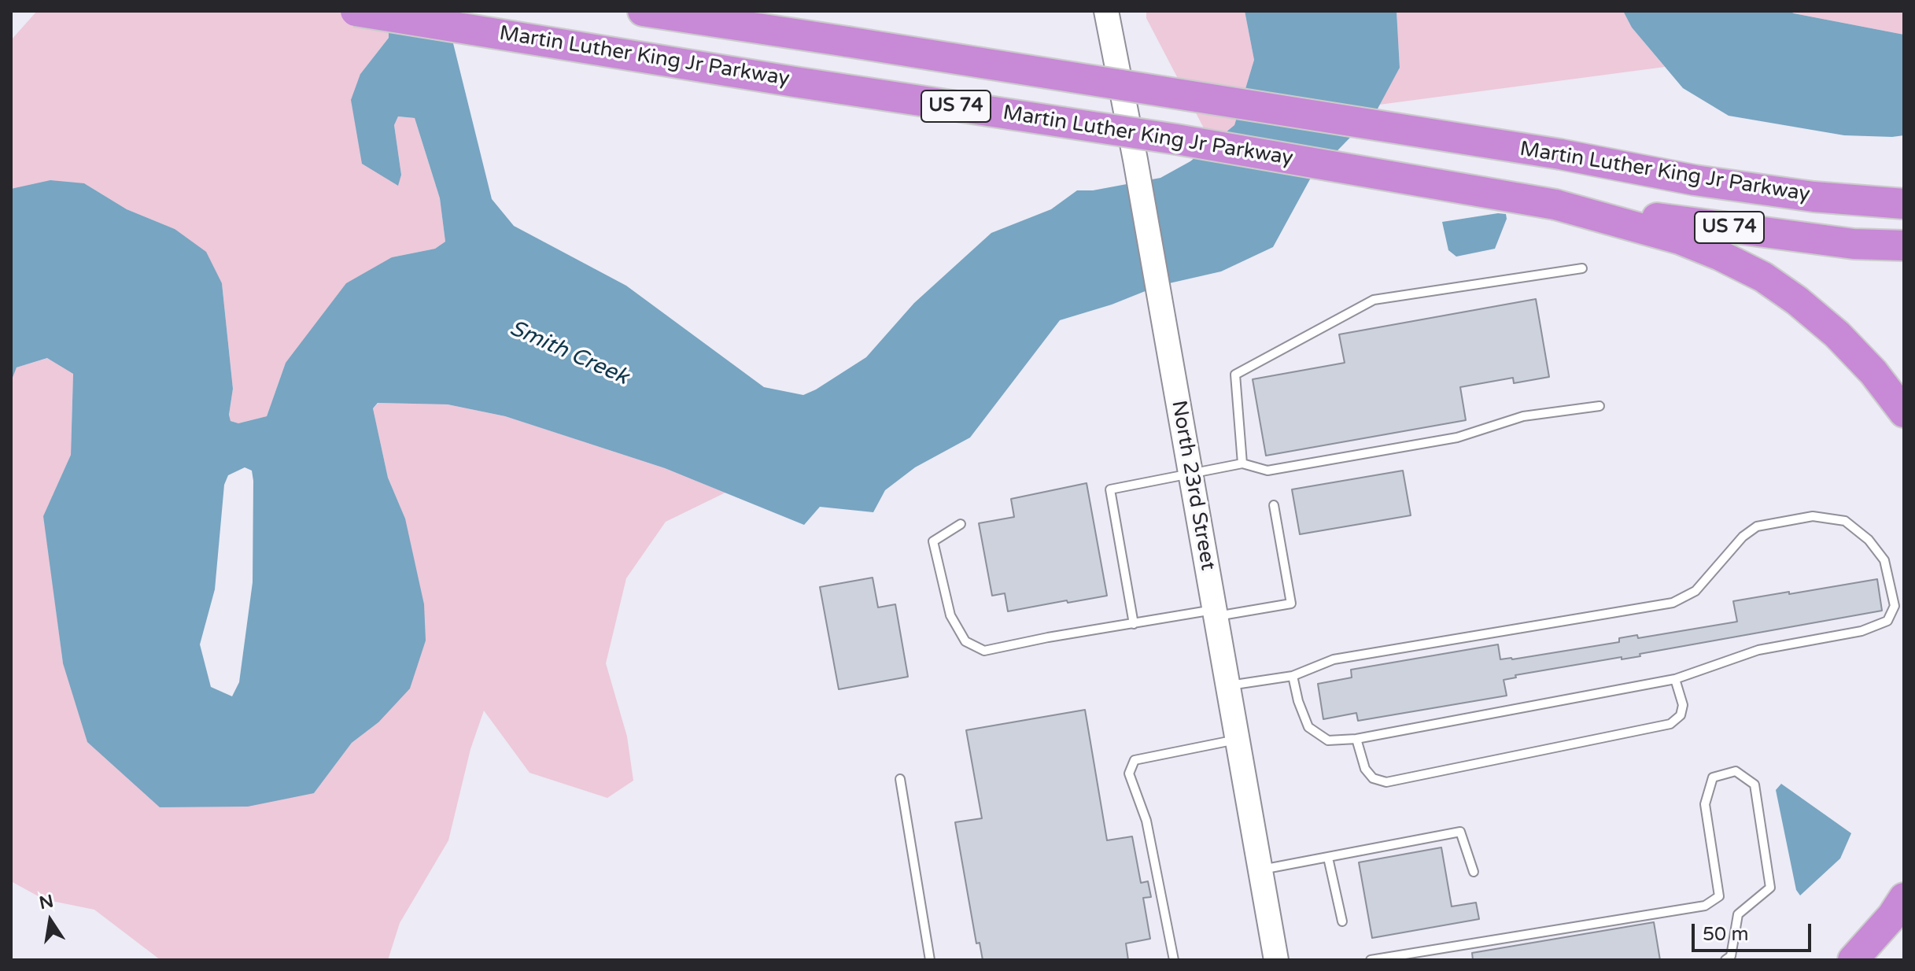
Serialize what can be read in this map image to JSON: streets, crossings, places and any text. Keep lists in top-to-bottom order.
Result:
{
  "streets": {
    "highway": ["Martin Luther King Jr Parkway", "US 74"],
    "main road": ["North 23rd Street"]
  },
  "water": ["Smith Creek"],
  "scale_bar": "50 m",
  "north": "top"
}
